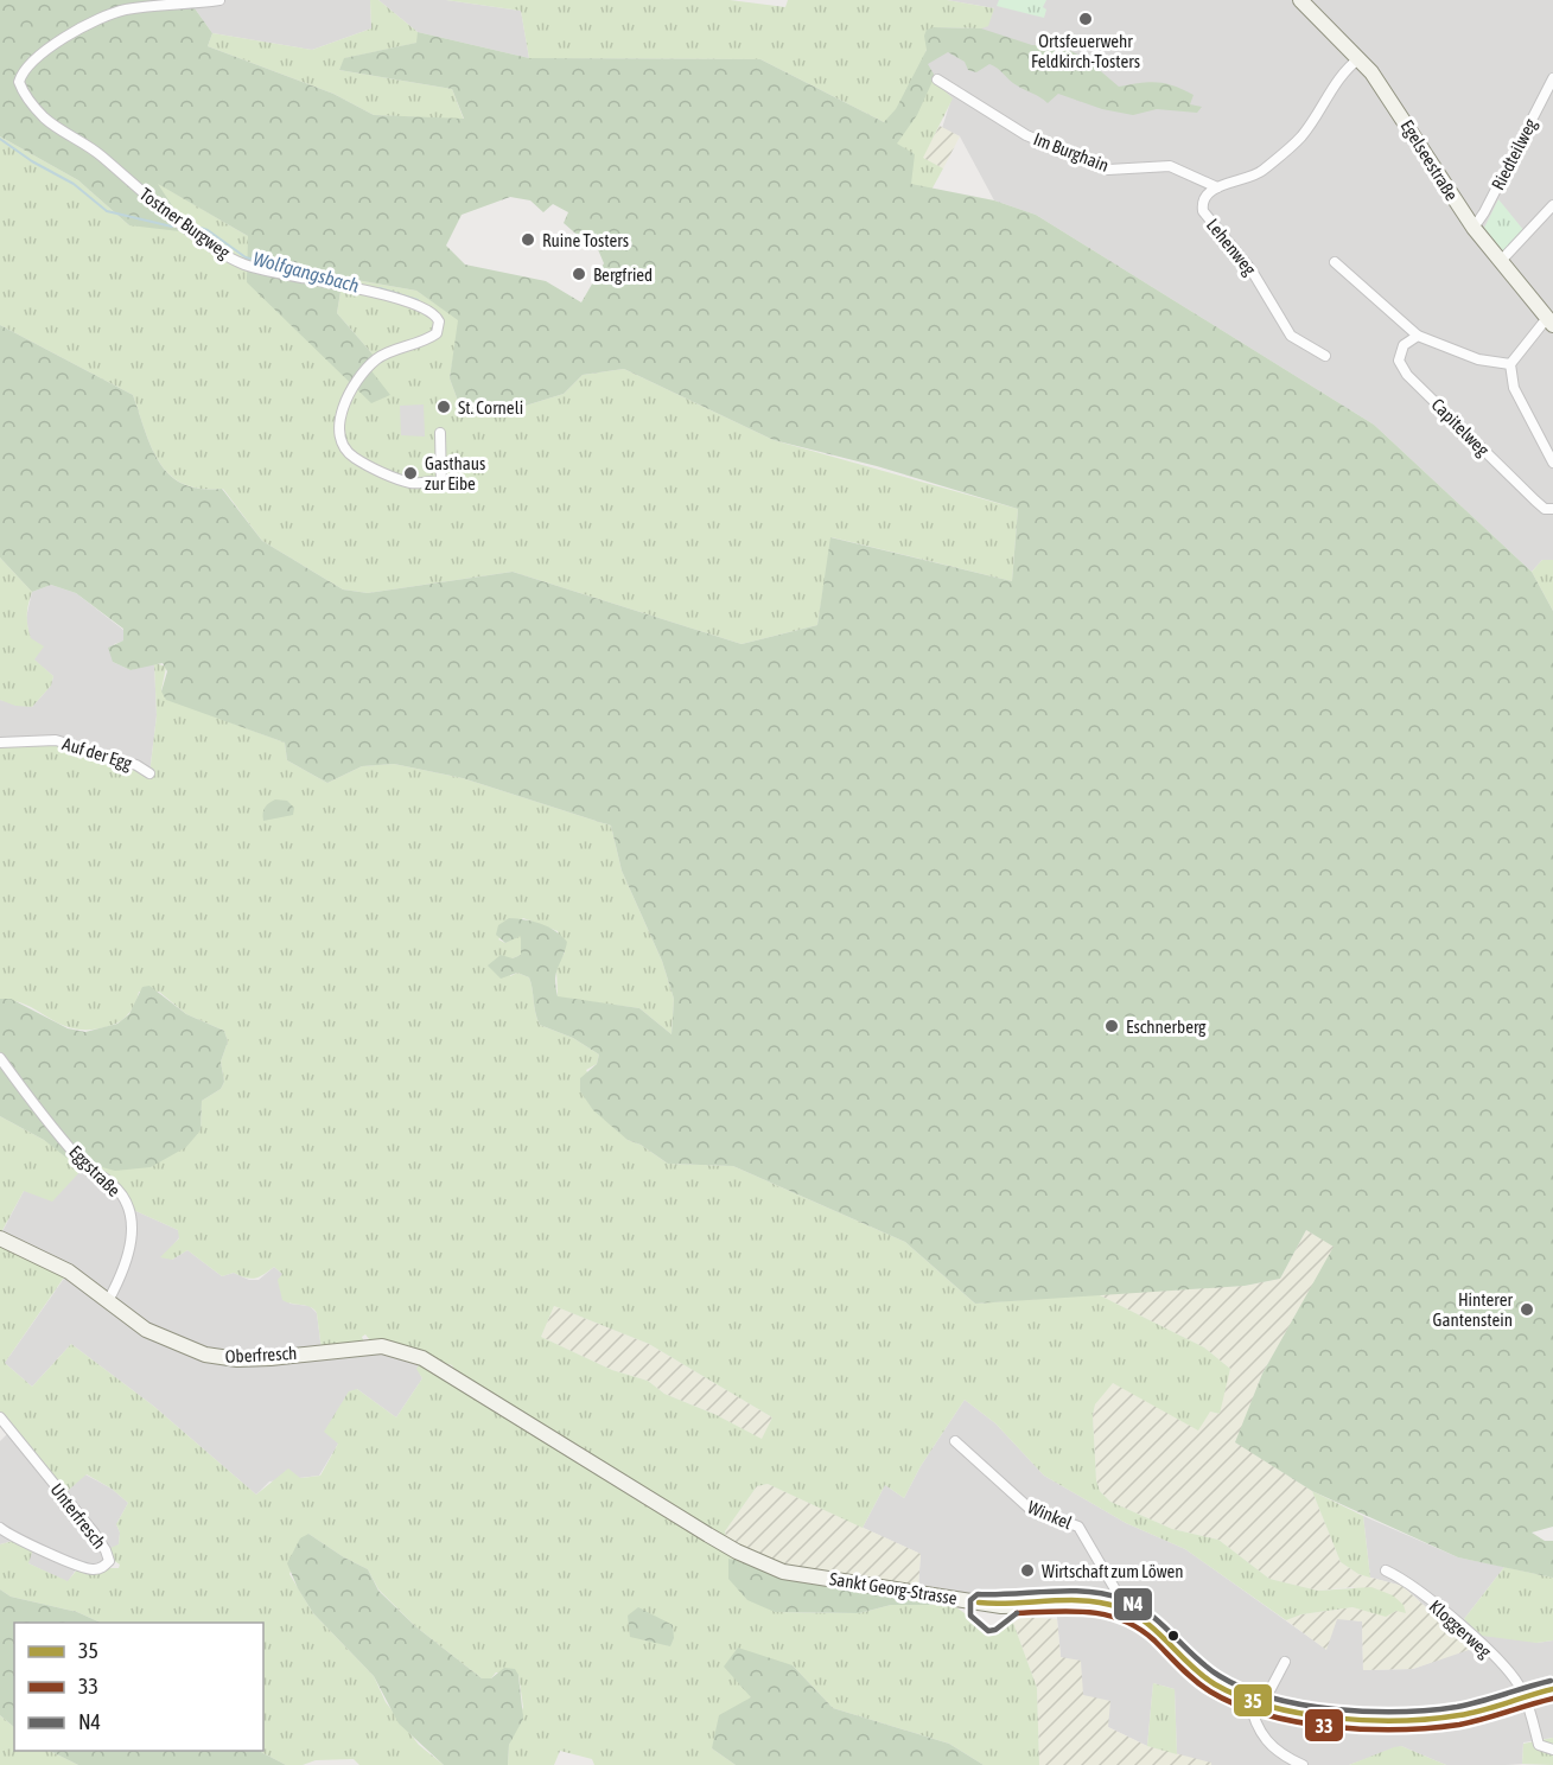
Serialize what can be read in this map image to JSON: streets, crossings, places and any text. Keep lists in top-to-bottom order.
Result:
{
  "streets": {
    "street": [
      "Im Burghain",
      "Riedteilweg",
      "Egelseestraße",
      "Tostner Burgweg",
      "Lehenweg",
      "Capitelweg",
      "Auf der Egg",
      "Eggstraße",
      "Oberfresch",
      "Winkel",
      "Unterfresch",
      "Sankt Georg-Strasse",
      "Kloggerweg"
    ]
  },
  "crossings": [
    ["Im Burghain", "Lehenweg"],
    ["Riedteilweg", "Egelseestraße"],
    ["Eggstraße", "Oberfresch"],
    ["Oberfresch", "Sankt Georg-Strasse"],
    ["Winkel", "Sankt Georg-Strasse"],
    ["Sankt Georg-Strasse", "Kloggerweg"]
  ],
  "water": ["Wolfgangsbach"],
  "places": [
    "Ortsfeuerwehr Feldkirch-Tosters",
    "Ruine Tosters",
    "Bergfried",
    "St. Corneli",
    "Gasthaus zur Eibe",
    "Eschnerberg",
    "Hinterer Gantenstein",
    "Wirtschaft zum Löwen"
  ],
  "lines": ["transit line N4", "transit line 35", "transit line 33"],
  "legend": ["35", "33", "N4"]
}
